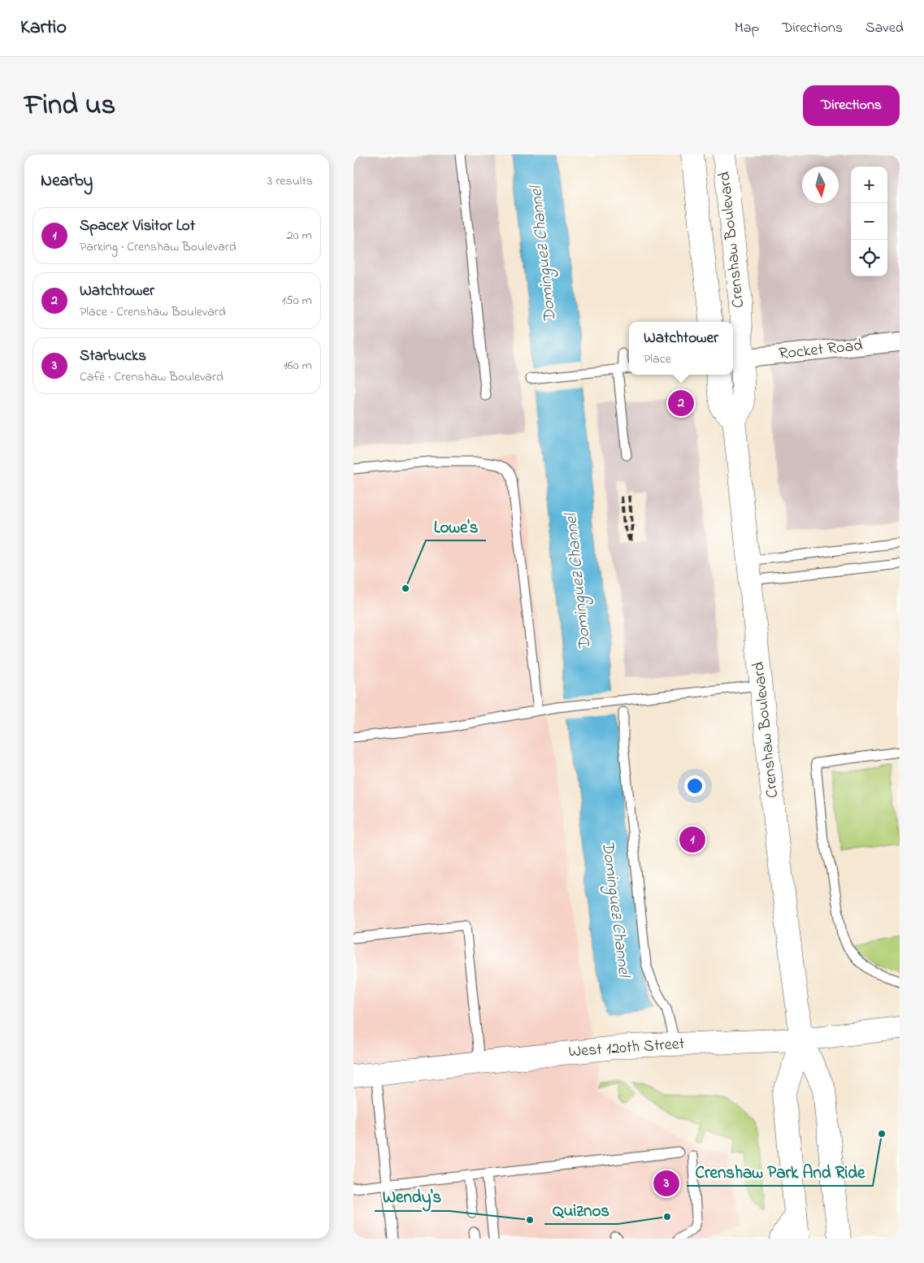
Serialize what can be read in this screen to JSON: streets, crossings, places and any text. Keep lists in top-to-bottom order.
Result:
{
  "streets": {
    "main road": ["Crenshaw Boulevard", "West 120th Street"],
    "street": ["Rocket Road"]
  },
  "crossings": [
    ["Crenshaw Boulevard", "Rocket Road"],
    ["Crenshaw Boulevard", "West 120th Street"]
  ],
  "water": ["Dominguez Channel"],
  "places": [
    "Lowe's",
    "Crenshaw Park And Ride",
    "Quiznos",
    "Wendy's"
  ],
  "north": "bottom",
  "page": {
    "header": "Kartio",
    "nav": ["Map", "Directions", "Saved"],
    "title": "Find us",
    "buttons": "Directions",
    "heading": ["Nearby", "3 results"],
    "map_buttons": ["+", "−"],
    "list": [
      {
        "mark": "1",
        "name": "SpaceX Visitor Lot",
        "note": "Parking · Crenshaw Boulevard",
        "value": "20 m"
      },
      {
        "mark": "2",
        "name": "Watchtower",
        "note": "Place · Crenshaw Boulevard",
        "value": "150 m"
      },
      {
        "mark": "3",
        "name": "Starbucks",
        "note": "Café · Crenshaw Boulevard",
        "value": "160 m"
      }
    ],
    "popup": ["Watchtower", "Place"],
    "pins": ["2", "1", "3"]
  }
}
